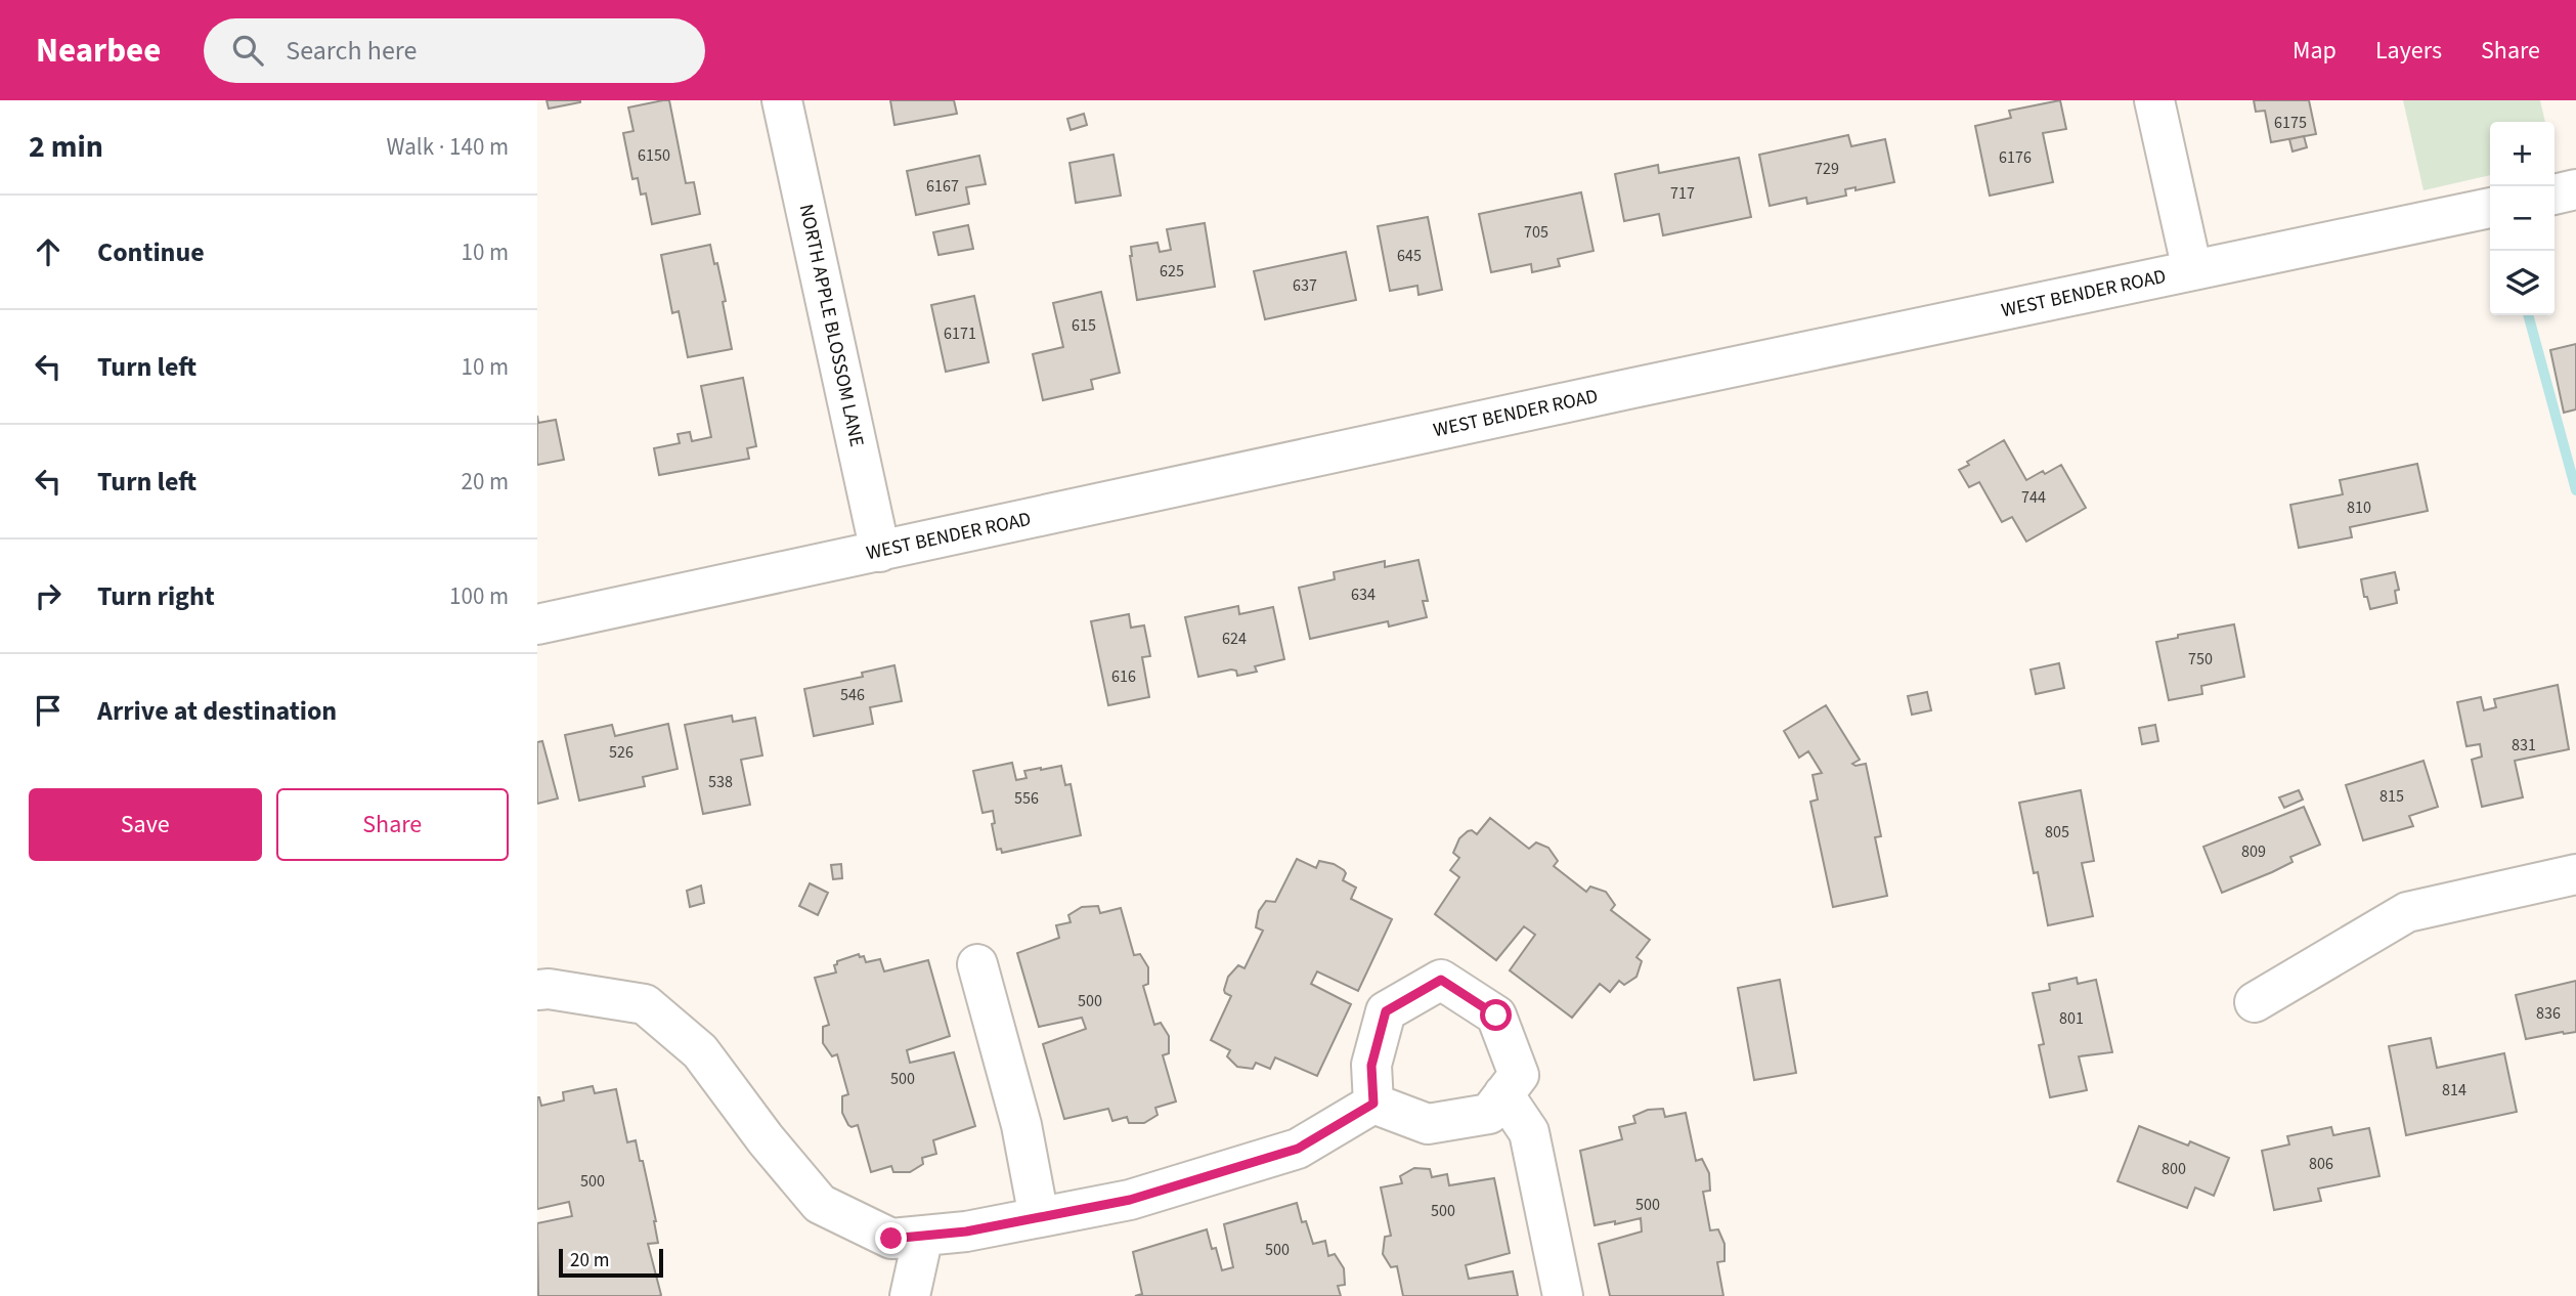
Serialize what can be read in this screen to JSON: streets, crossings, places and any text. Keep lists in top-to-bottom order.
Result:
{
  "streets": {
    "street": ["WEST BENDER ROAD", "NORTH APPLE BLOSSOM LANE"]
  },
  "crossings": [
    ["WEST BENDER ROAD", "NORTH APPLE BLOSSOM LANE"]
  ],
  "house_numbers": [
    "6175",
    "6150",
    "6176",
    "729",
    "6167",
    "717",
    "705",
    "645",
    "625",
    "637",
    "615",
    "6171",
    "744",
    "810",
    "634",
    "624",
    "750",
    "616",
    "546",
    "831",
    "526",
    "538",
    "815",
    "556",
    "805",
    "809",
    "500",
    "836",
    "801",
    "500",
    "814",
    "806",
    "800",
    "500",
    "500",
    "500",
    "500"
  ],
  "scale_bar": "20 m",
  "page": {
    "header": "Nearbee",
    "search": "Search here",
    "nav": ["Map", "Layers", "Share"],
    "heading": ["2 min", "Walk · 140 m"],
    "map_buttons": ["+", "−"],
    "list": [
      ["Continue", "10 m"],
      ["Turn left", "10 m"],
      ["Turn left", "20 m"],
      ["Turn right", "100 m"],
      "Arrive at destination"
    ],
    "buttons": ["Save", "Share"],
    "scale": "20 m"
  }
}
